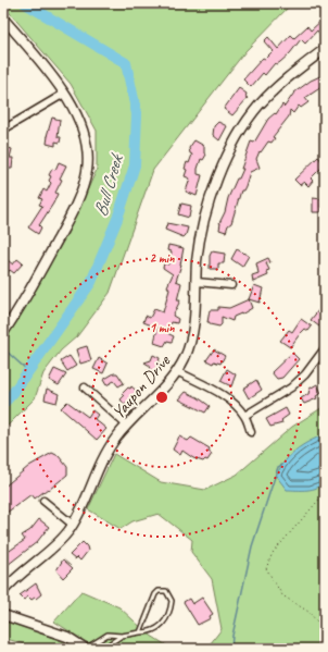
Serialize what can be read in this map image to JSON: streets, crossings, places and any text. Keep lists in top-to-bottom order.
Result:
{
  "streets": {
    "street": ["Yaupon Drive"]
  },
  "water": ["Bull Creek"],
  "rings": ["2 min", "1 min"]
}
